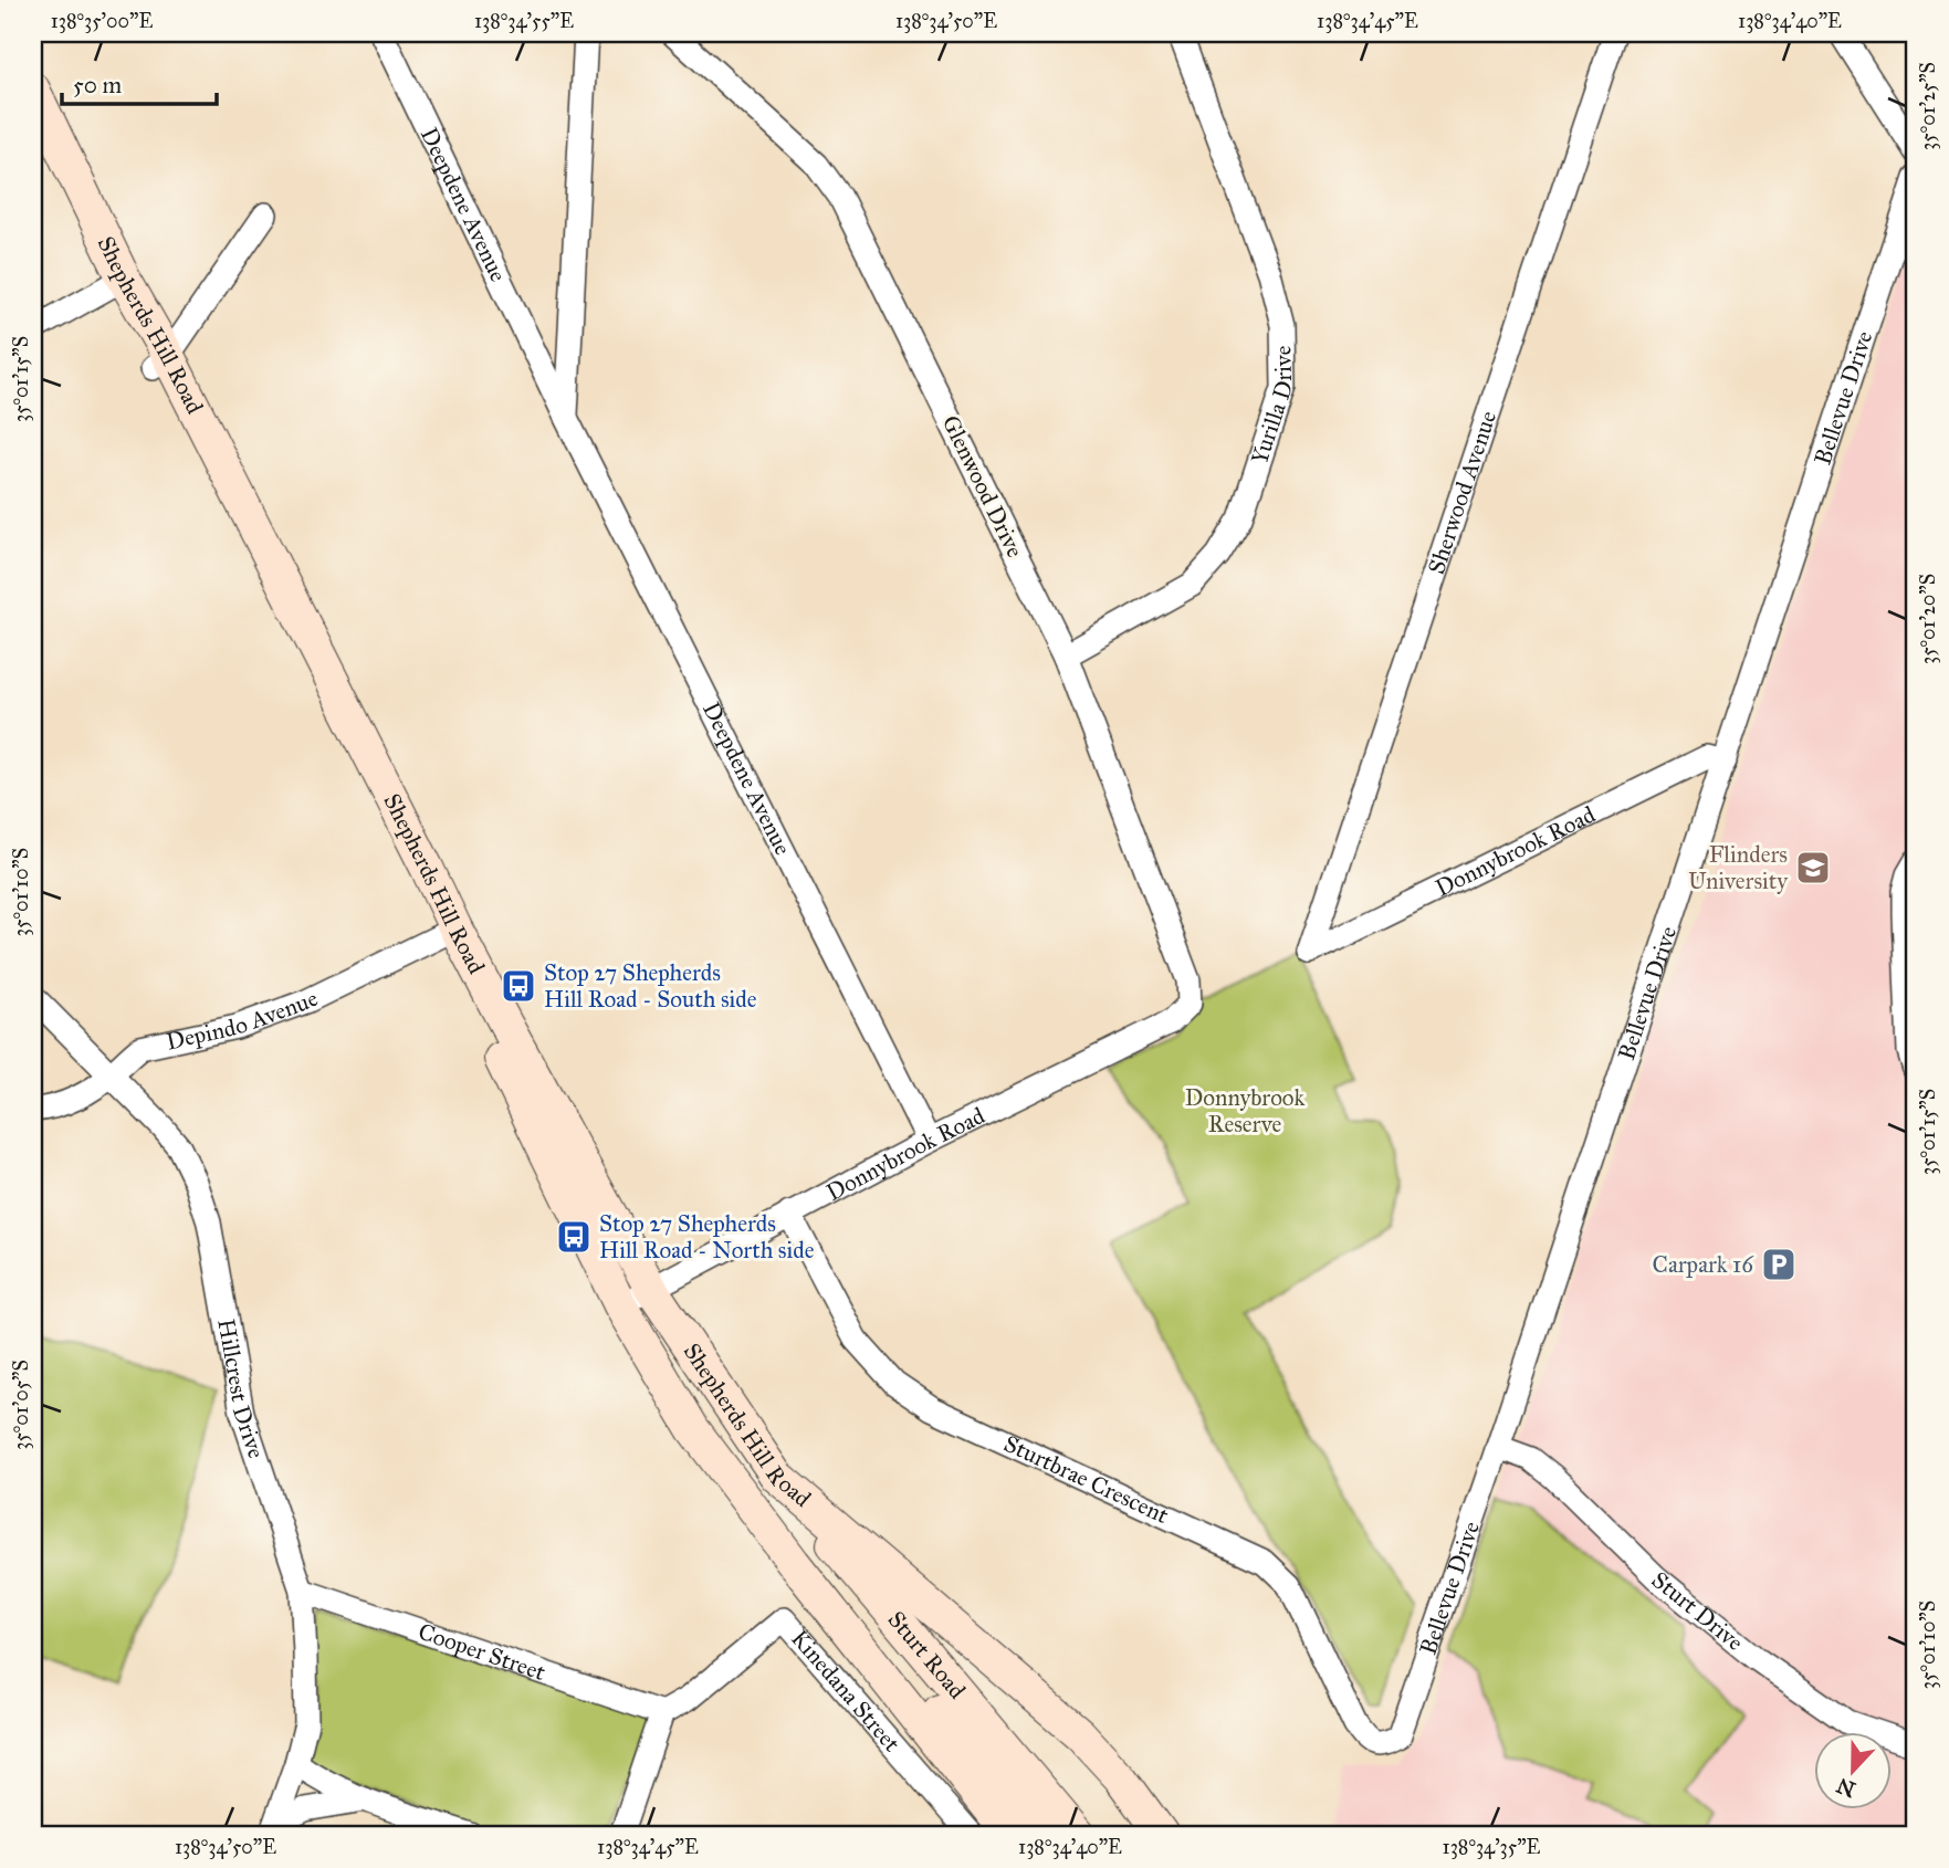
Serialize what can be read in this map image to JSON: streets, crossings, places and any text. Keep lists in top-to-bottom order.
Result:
{
  "streets": {
    "main road": ["Shepherds Hill Road", "Sturt Road"],
    "street": [
      "Deepdene Avenue",
      "Bellevue Drive",
      "Yurilla Drive",
      "Glenwood Drive",
      "Sherwood Avenue",
      "Donnybrook Road",
      "Depindo Avenue",
      "Hillcrest Drive",
      "Sturtbrae Crescent",
      "Sturt Drive",
      "Cooper Street",
      "Kinedana Street"
    ]
  },
  "crossings": [
    ["Deepdene Avenue", "Donnybrook Road"],
    ["Shepherds Hill Road", "Donnybrook Road"],
    ["Shepherds Hill Road", "Depindo Avenue"],
    ["Shepherds Hill Road", "Sturt Road"],
    ["Bellevue Drive", "Donnybrook Road"],
    ["Bellevue Drive", "Sturtbrae Crescent"],
    ["Bellevue Drive", "Sturt Drive"],
    ["Yurilla Drive", "Glenwood Drive"],
    ["Glenwood Drive", "Donnybrook Road"],
    ["Sherwood Avenue", "Donnybrook Road"],
    ["Donnybrook Road", "Sturtbrae Crescent"],
    ["Depindo Avenue", "Hillcrest Drive"],
    ["Hillcrest Drive", "Cooper Street"],
    ["Cooper Street", "Kinedana Street"]
  ],
  "parks": ["Donnybrook Reserve"],
  "places": {
    "school or university": ["Flinders University"],
    "bus stop": ["Stop 27 Shepherds Hill Road - South side", "Stop 27 Shepherds Hill Road - North side"],
    "parking": ["Carpark 16"]
  },
  "scale_bar": "50 m",
  "north": "bottom",
  "coordinates": [
    "138°35'00\"E",
    "138°34'55\"E",
    "138°34'50\"E",
    "138°34'45\"E",
    "138°34'40\"E",
    "35°01'25\"S",
    "35°01'15\"S",
    "35°01'20\"S",
    "35°01'10\"S",
    "35°01'05\"S",
    "138°34'35\"E"
  ]
}
